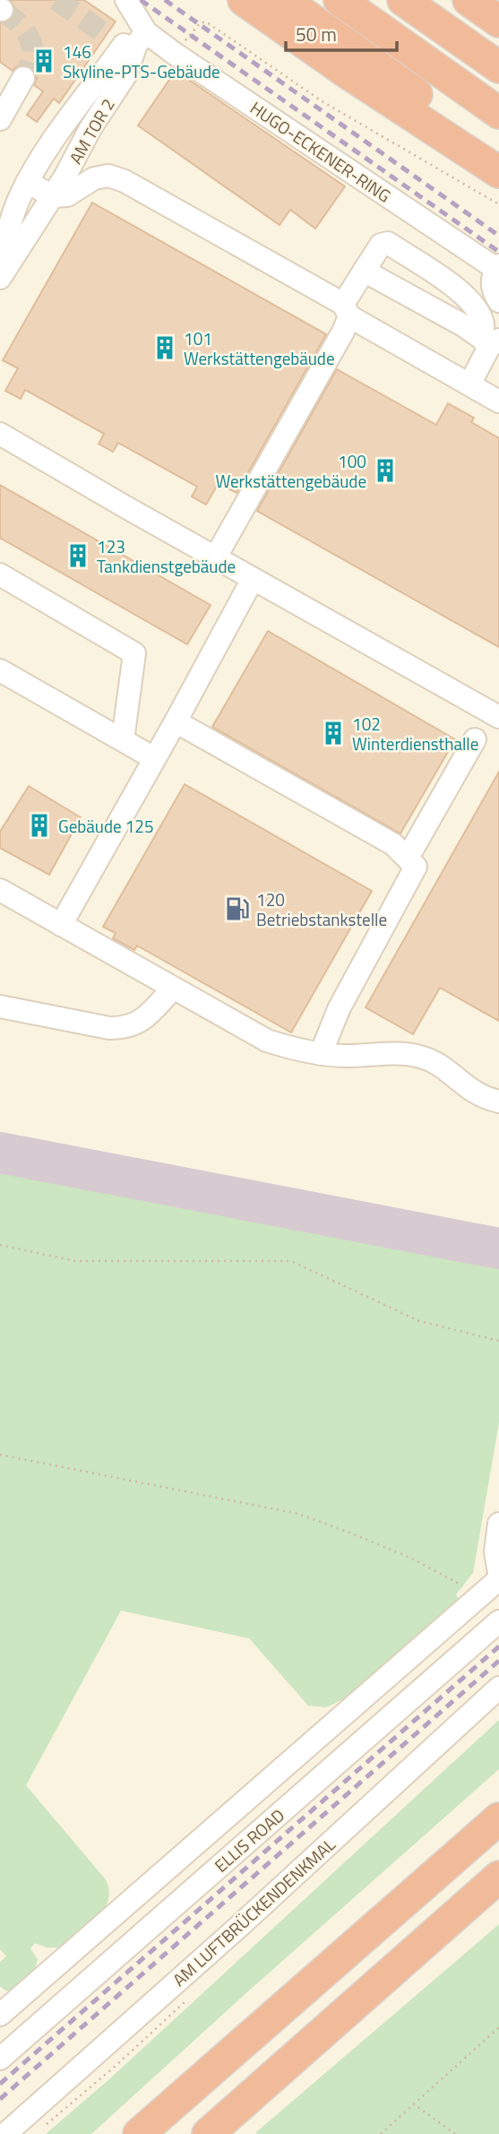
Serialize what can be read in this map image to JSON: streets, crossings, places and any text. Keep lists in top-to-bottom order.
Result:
{
  "streets": {
    "street": [
      "AM TOR 2",
      "HUGO-ECKENER-RING",
      "ELLIS ROAD",
      "AM LUFTBRÜCKENDENKMAL"
    ]
  },
  "crossings": [
    ["AM TOR 2", "HUGO-ECKENER-RING"]
  ],
  "places": {
    "building": [
      "146 Skyline-PTS-Gebäude",
      "101 Werkstättengebäude",
      "100 Werkstättengebäude",
      "123 Tankdienstgebäude",
      "102 Winterdiensthalle",
      "Gebäude 125"
    ],
    "fuel station": ["120 Betriebstankstelle"]
  },
  "scale_bar": "50 m"
}
